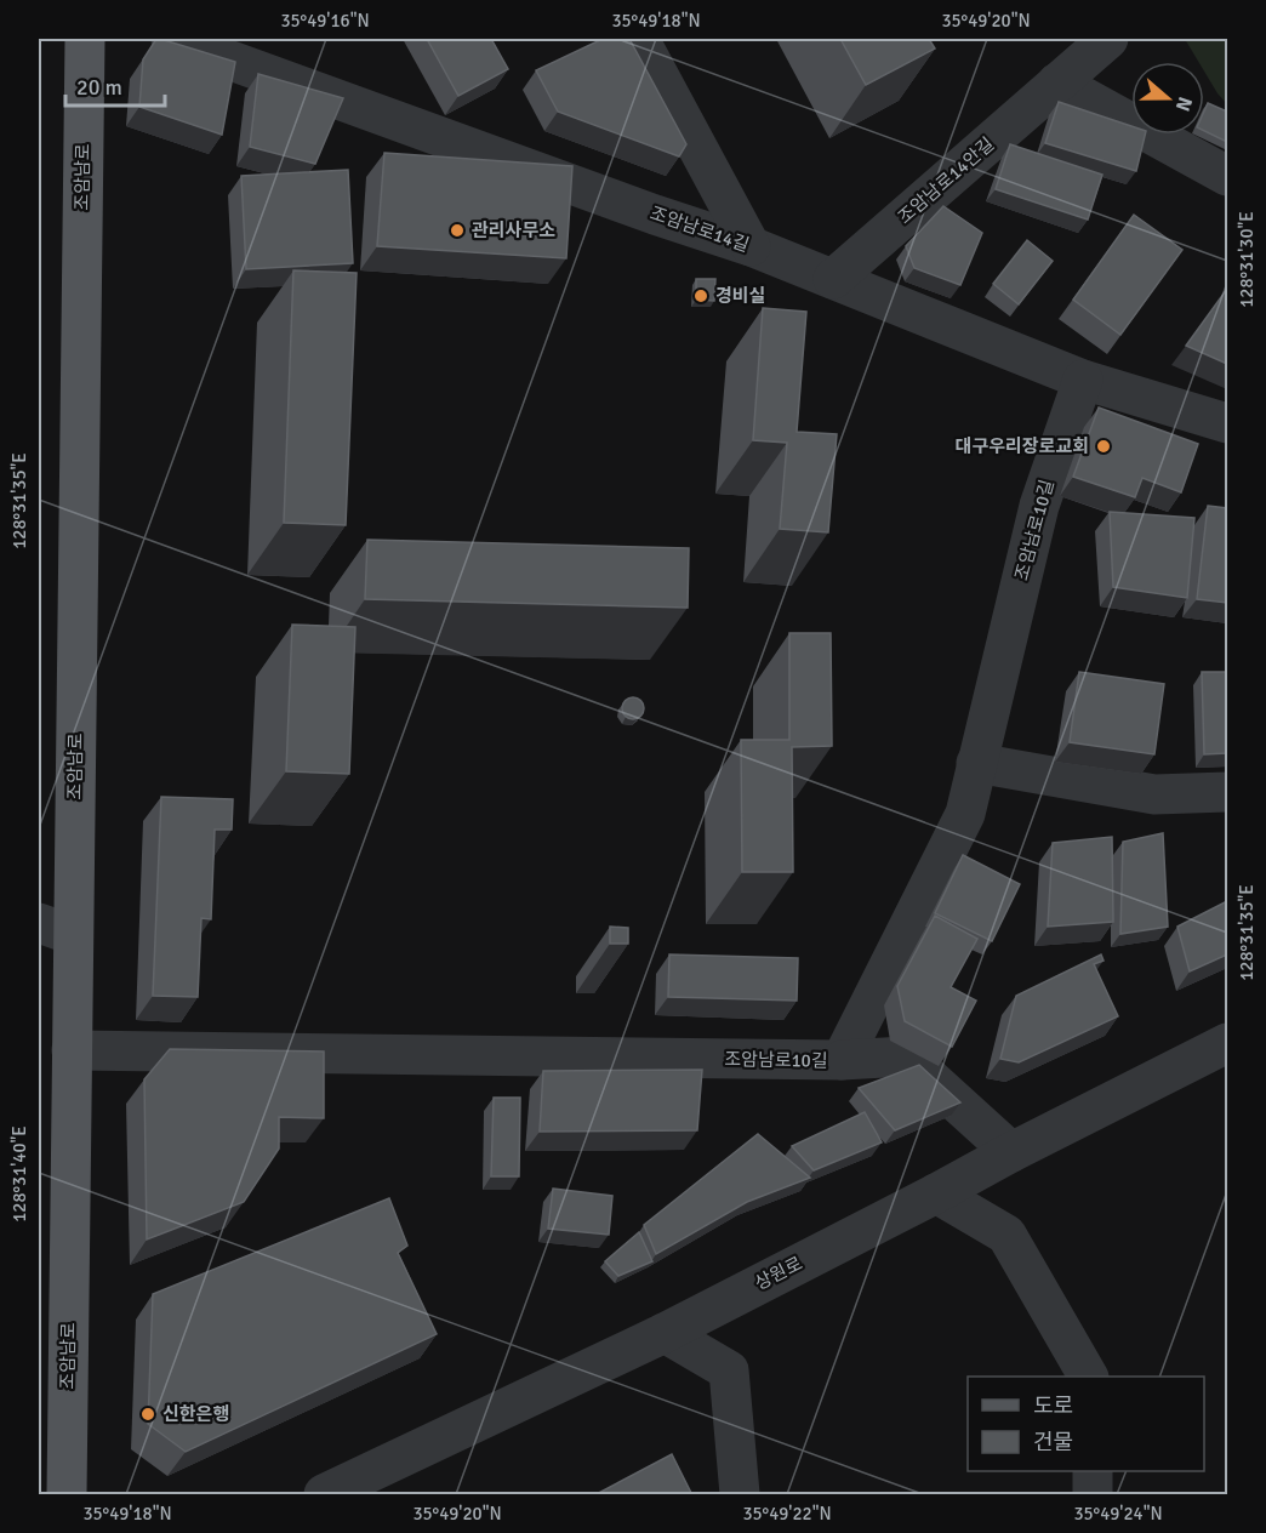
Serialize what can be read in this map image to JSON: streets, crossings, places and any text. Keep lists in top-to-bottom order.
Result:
{
  "streets": {
    "main road": ["조암남로"],
    "street": [
      "조암남로14안길",
      "조암남로14길",
      "조암남로10길",
      "상원로"
    ]
  },
  "crossings": [
    ["조암남로", "조암남로10길"],
    ["조암남로14안길", "조암남로14길"],
    ["조암남로14길", "조암남로10길"]
  ],
  "places": [
    "관리사무소",
    "경비실",
    "대구우리장로교회",
    "신한은행"
  ],
  "legend": ["도로", "건물"],
  "scale_bar": "20 m",
  "north": "right",
  "coordinates": [
    "35°49'16\"N",
    "35°49'18\"N",
    "35°49'20\"N",
    "128°31'30\"E",
    "128°31'35\"E",
    "128°31'40\"E",
    "35°49'22\"N",
    "35°49'24\"N"
  ]
}
